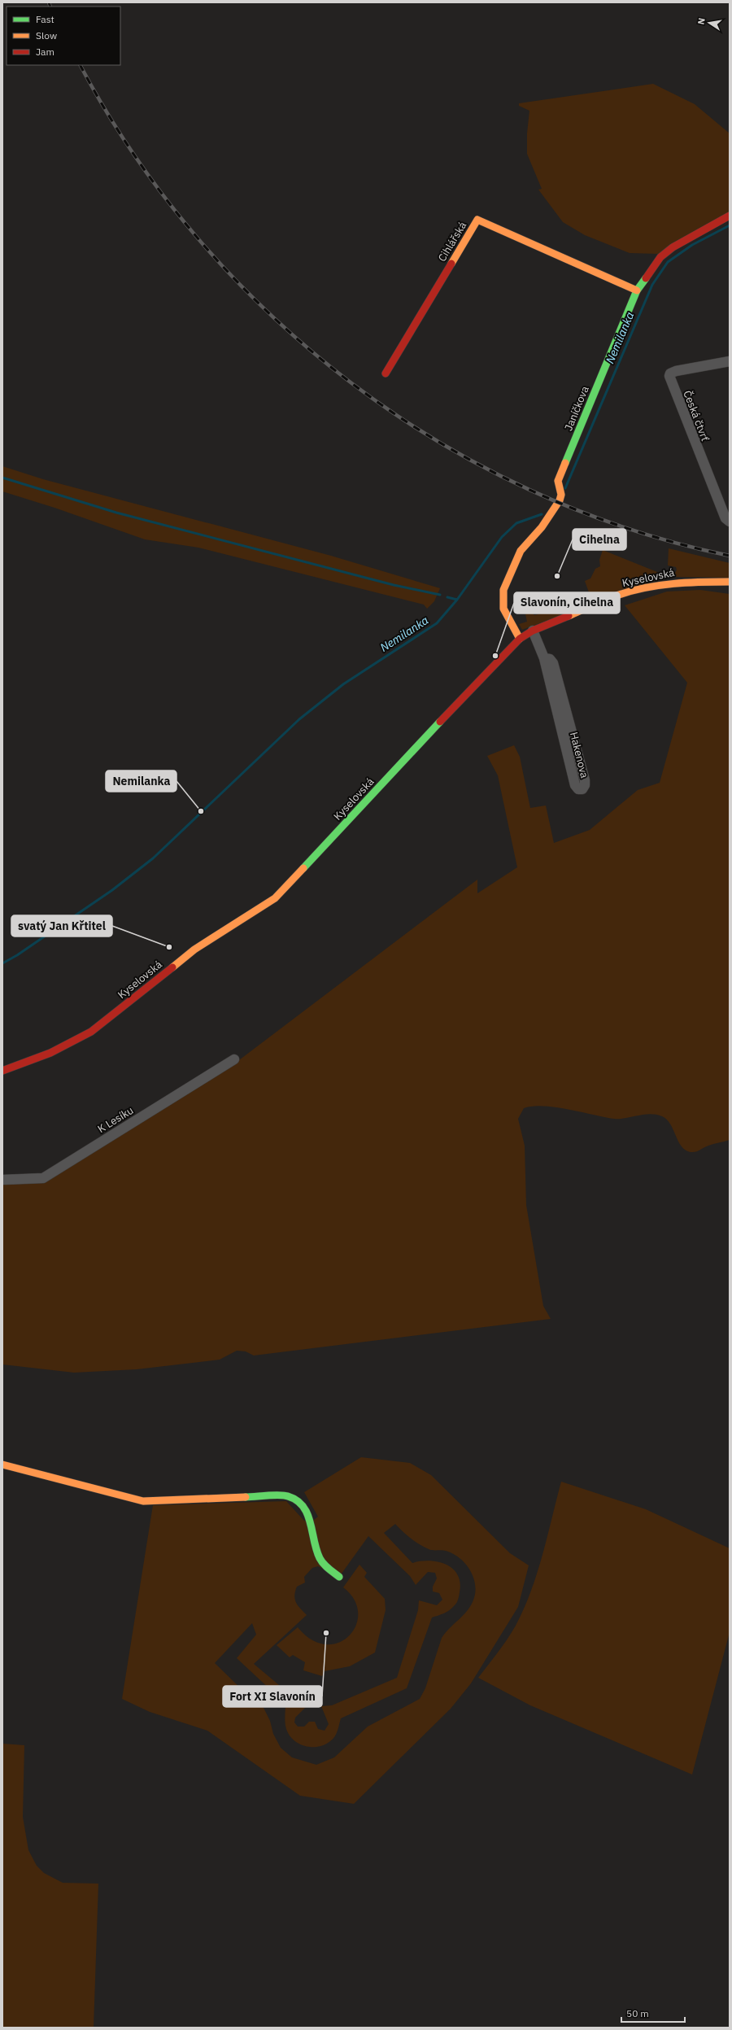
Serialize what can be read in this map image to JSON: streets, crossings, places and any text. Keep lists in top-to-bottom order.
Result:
{
  "streets": {
    "street": [
      "Cihlářská",
      "Janíčkova",
      "Česká čtvrť",
      "Kyselovská",
      "Hakenova",
      "K Lesíku"
    ]
  },
  "crossings": [
    ["Cihlářská", "Janíčkova"],
    ["Janíčkova", "Kyselovská"]
  ],
  "water": ["Nemilanka"],
  "places": [
    "Cihelna",
    "Slavonín, Cihelna",
    "Nemilanka",
    "svatý Jan Křtitel",
    "Fort XI Slavonín"
  ],
  "legend": ["Fast", "Slow", "Jam"],
  "scale_bar": "50 m",
  "north": "left"
}
